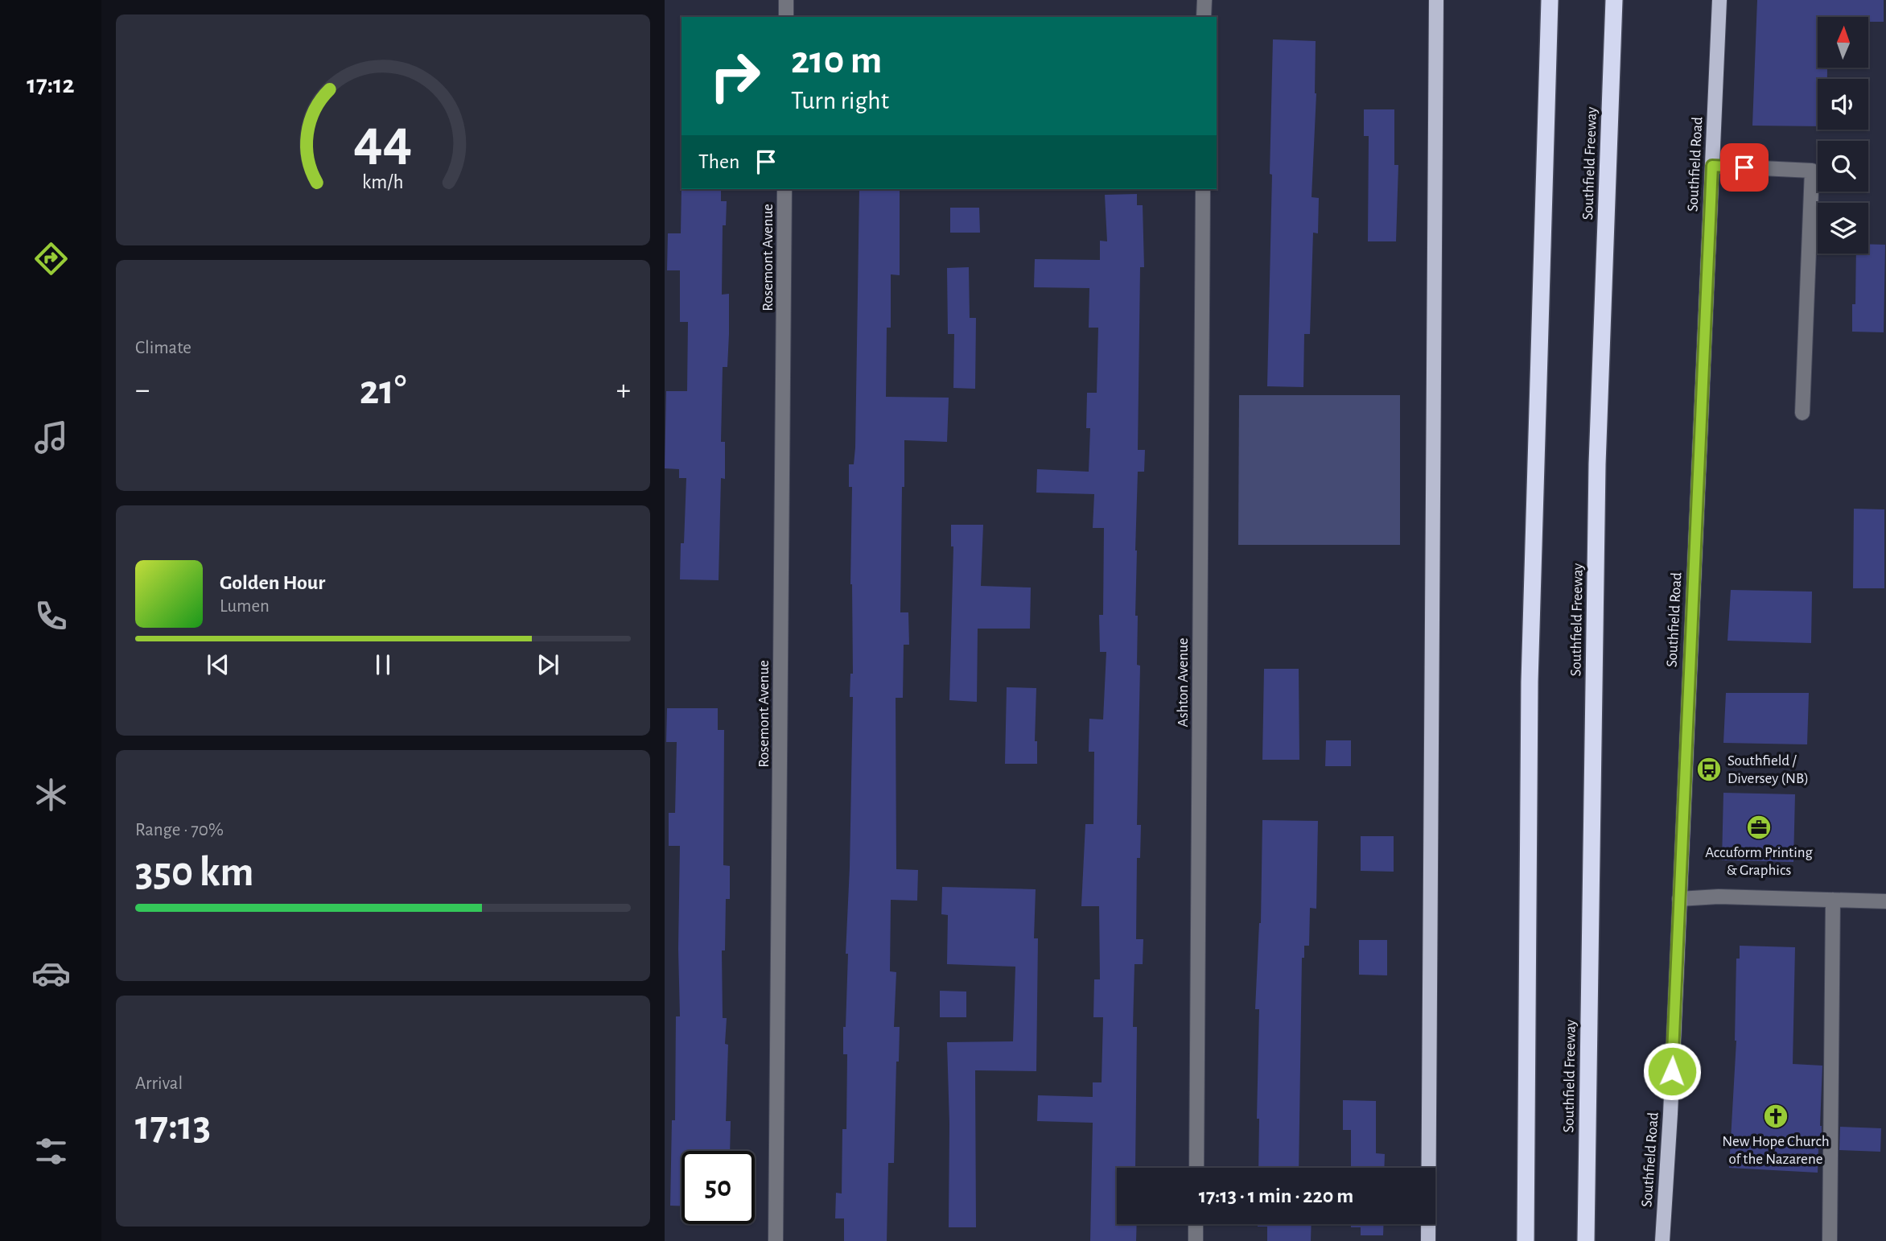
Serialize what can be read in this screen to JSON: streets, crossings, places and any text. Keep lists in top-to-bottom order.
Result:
{
  "streets": {
    "highway": ["Southfield Freeway"],
    "main road": ["Southfield Road"],
    "street": ["Rosemont Avenue", "Ashton Avenue"]
  },
  "places": {
    "bus stop": ["Southfield / Diversey (NB)"],
    "office": ["Accuform Printing & Graphics"],
    "church": ["New Hope Church of the Nazarene"]
  },
  "north": "top",
  "page": {
    "tabs": "17:12",
    "turn": ["210 m", "Turn right"],
    "then": "Then",
    "tile": [
      "Climate",
      ["Range · 70%", "350 km"],
      ["Arrival", "17:13"]
    ],
    "heat": ["−", "21°", "+"],
    "song": ["Golden Hour", "Lumen"],
    "limit": "50",
    "trip": "17:13 · 1 min · 220 m",
    "gauge": ["44", "km/h"]
  }
}
